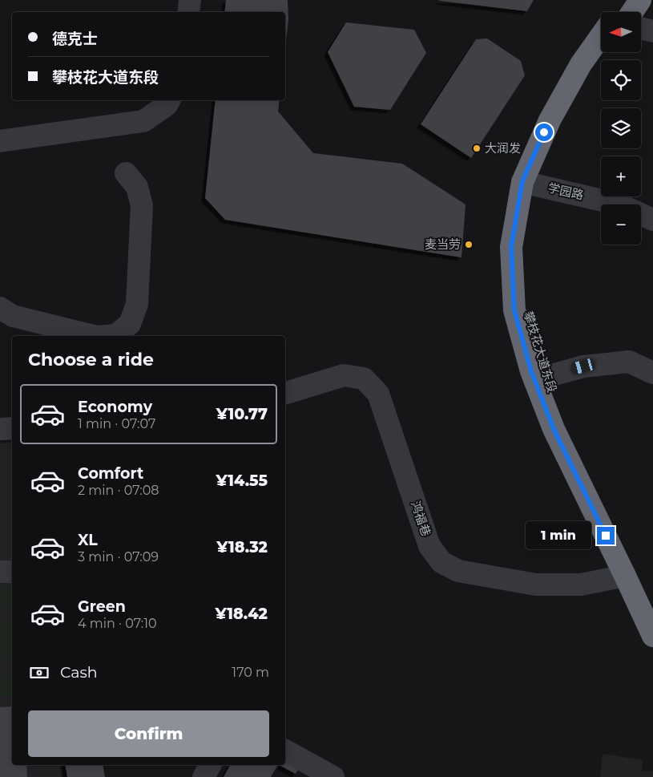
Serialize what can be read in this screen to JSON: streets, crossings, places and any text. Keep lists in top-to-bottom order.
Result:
{
  "streets": {
    "highway": ["攀枝花大道东段"],
    "street": ["学园路", "鸿福巷"]
  },
  "crossings": [
    ["学园路", "攀枝花大道东段"],
    ["攀枝花大道东段", "鸿福巷"]
  ],
  "places": ["大润发", "麦当劳"],
  "north": "left",
  "page": {
    "map_buttons": ["+", "−"],
    "banner": ["德克士", "攀枝花大道东段"],
    "heading": "Choose a ride",
    "list": [
      {
        "name": "Economy",
        "note": "1 min · 07:07",
        "value": "¥10.77"
      },
      {
        "name": "Comfort",
        "note": "2 min · 07:08",
        "value": "¥14.55"
      },
      {
        "name": "XL",
        "note": "3 min · 07:09",
        "value": "¥18.32"
      },
      {
        "name": "Green",
        "note": "4 min · 07:10",
        "value": "¥18.42"
      }
    ],
    "bubble": "1 min",
    "pay": ["Cash", "170 m"],
    "buttons": "Confirm"
  }
}
